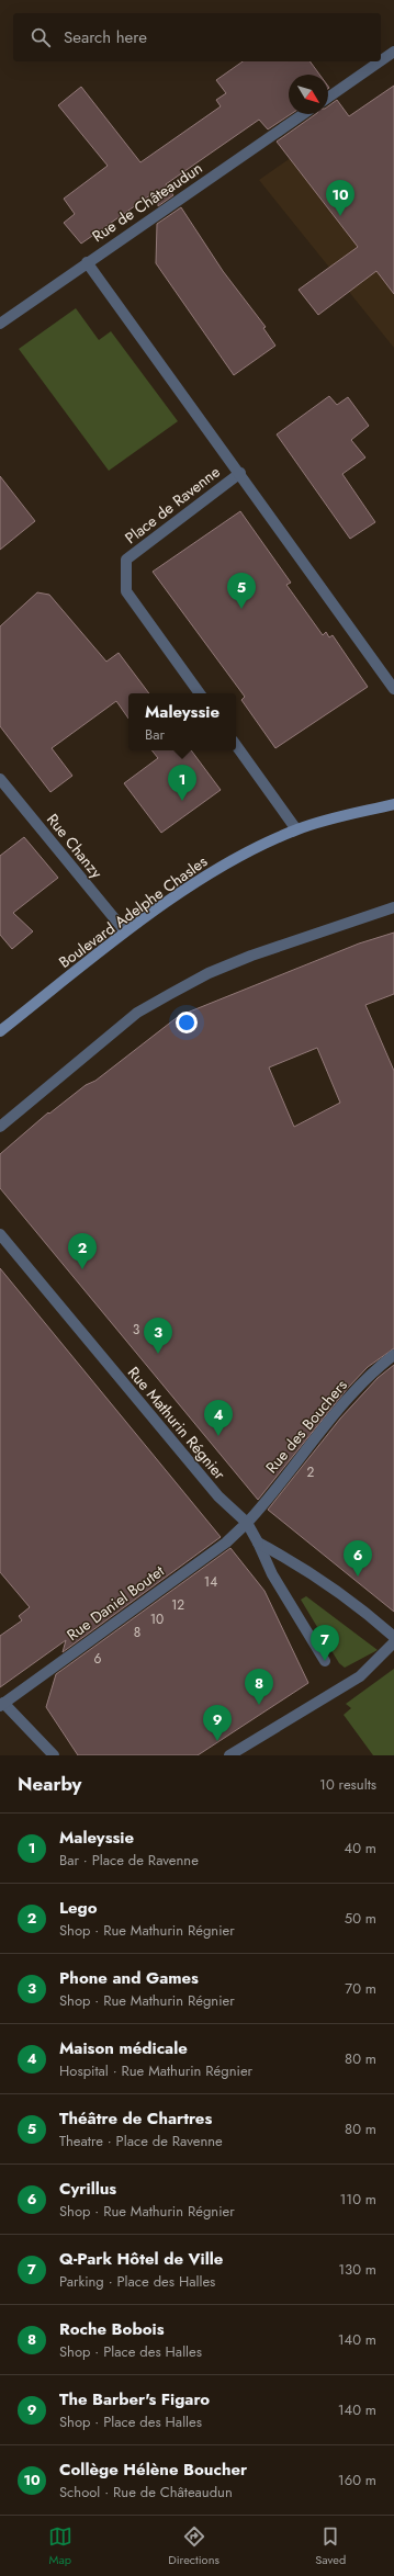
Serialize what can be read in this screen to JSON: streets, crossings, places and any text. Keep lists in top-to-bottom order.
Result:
{
  "streets": {
    "main road": ["Boulevard Adelphe Chasles"],
    "street": [
      "Rue de Châteaudun",
      "Place de Ravenne",
      "Rue Chanzy",
      "Rue Mathurin Régnier",
      "Rue des Bouchers",
      "Rue Daniel Boutet"
    ]
  },
  "crossings": [
    ["Rue de Châteaudun", "Place de Ravenne"],
    ["Rue Chanzy", "Boulevard Adelphe Chasles"],
    ["Rue Mathurin Régnier", "Rue des Bouchers"],
    ["Rue Mathurin Régnier", "Rue Daniel Boutet"],
    ["Rue des Bouchers", "Rue Daniel Boutet"]
  ],
  "house_numbers": [
    "3",
    "2",
    "14",
    "12",
    "10",
    "8",
    "6"
  ],
  "north": "bottom right",
  "page": {
    "search": "Search here",
    "pins": [
      "10",
      "5",
      "1",
      "2",
      "3",
      "4",
      "6",
      "7",
      "8",
      "9"
    ],
    "popup": ["Maleyssie", "Bar"],
    "heading": ["Nearby", "10 results"],
    "list": [
      {
        "mark": "1",
        "name": "Maleyssie",
        "note": "Bar · Place de Ravenne",
        "value": "40 m"
      },
      {
        "mark": "2",
        "name": "Lego",
        "note": "Shop · Rue Mathurin Régnier",
        "value": "50 m"
      },
      {
        "mark": "3",
        "name": "Phone and Games",
        "note": "Shop · Rue Mathurin Régnier",
        "value": "70 m"
      },
      {
        "mark": "4",
        "name": "Maison médicale",
        "note": "Hospital · Rue Mathurin Régnier",
        "value": "80 m"
      },
      {
        "mark": "5",
        "name": "Théâtre de Chartres",
        "note": "Theatre · Place de Ravenne",
        "value": "80 m"
      },
      {
        "mark": "6",
        "name": "Cyrillus",
        "note": "Shop · Rue Mathurin Régnier",
        "value": "110 m"
      },
      {
        "mark": "7",
        "name": "Q-Park Hôtel de Ville",
        "note": "Parking · Place des Halles",
        "value": "130 m"
      },
      {
        "mark": "8",
        "name": "Roche Bobois",
        "note": "Shop · Place des Halles",
        "value": "140 m"
      },
      {
        "mark": "9",
        "name": "The Barber's Figaro",
        "note": "Shop · Place des Halles",
        "value": "140 m"
      },
      {
        "mark": "10",
        "name": "Collège Hélène Boucher",
        "note": "School · Rue de Châteaudun",
        "value": "160 m"
      }
    ],
    "nav": ["Map", "Directions", "Saved"]
  }
}
